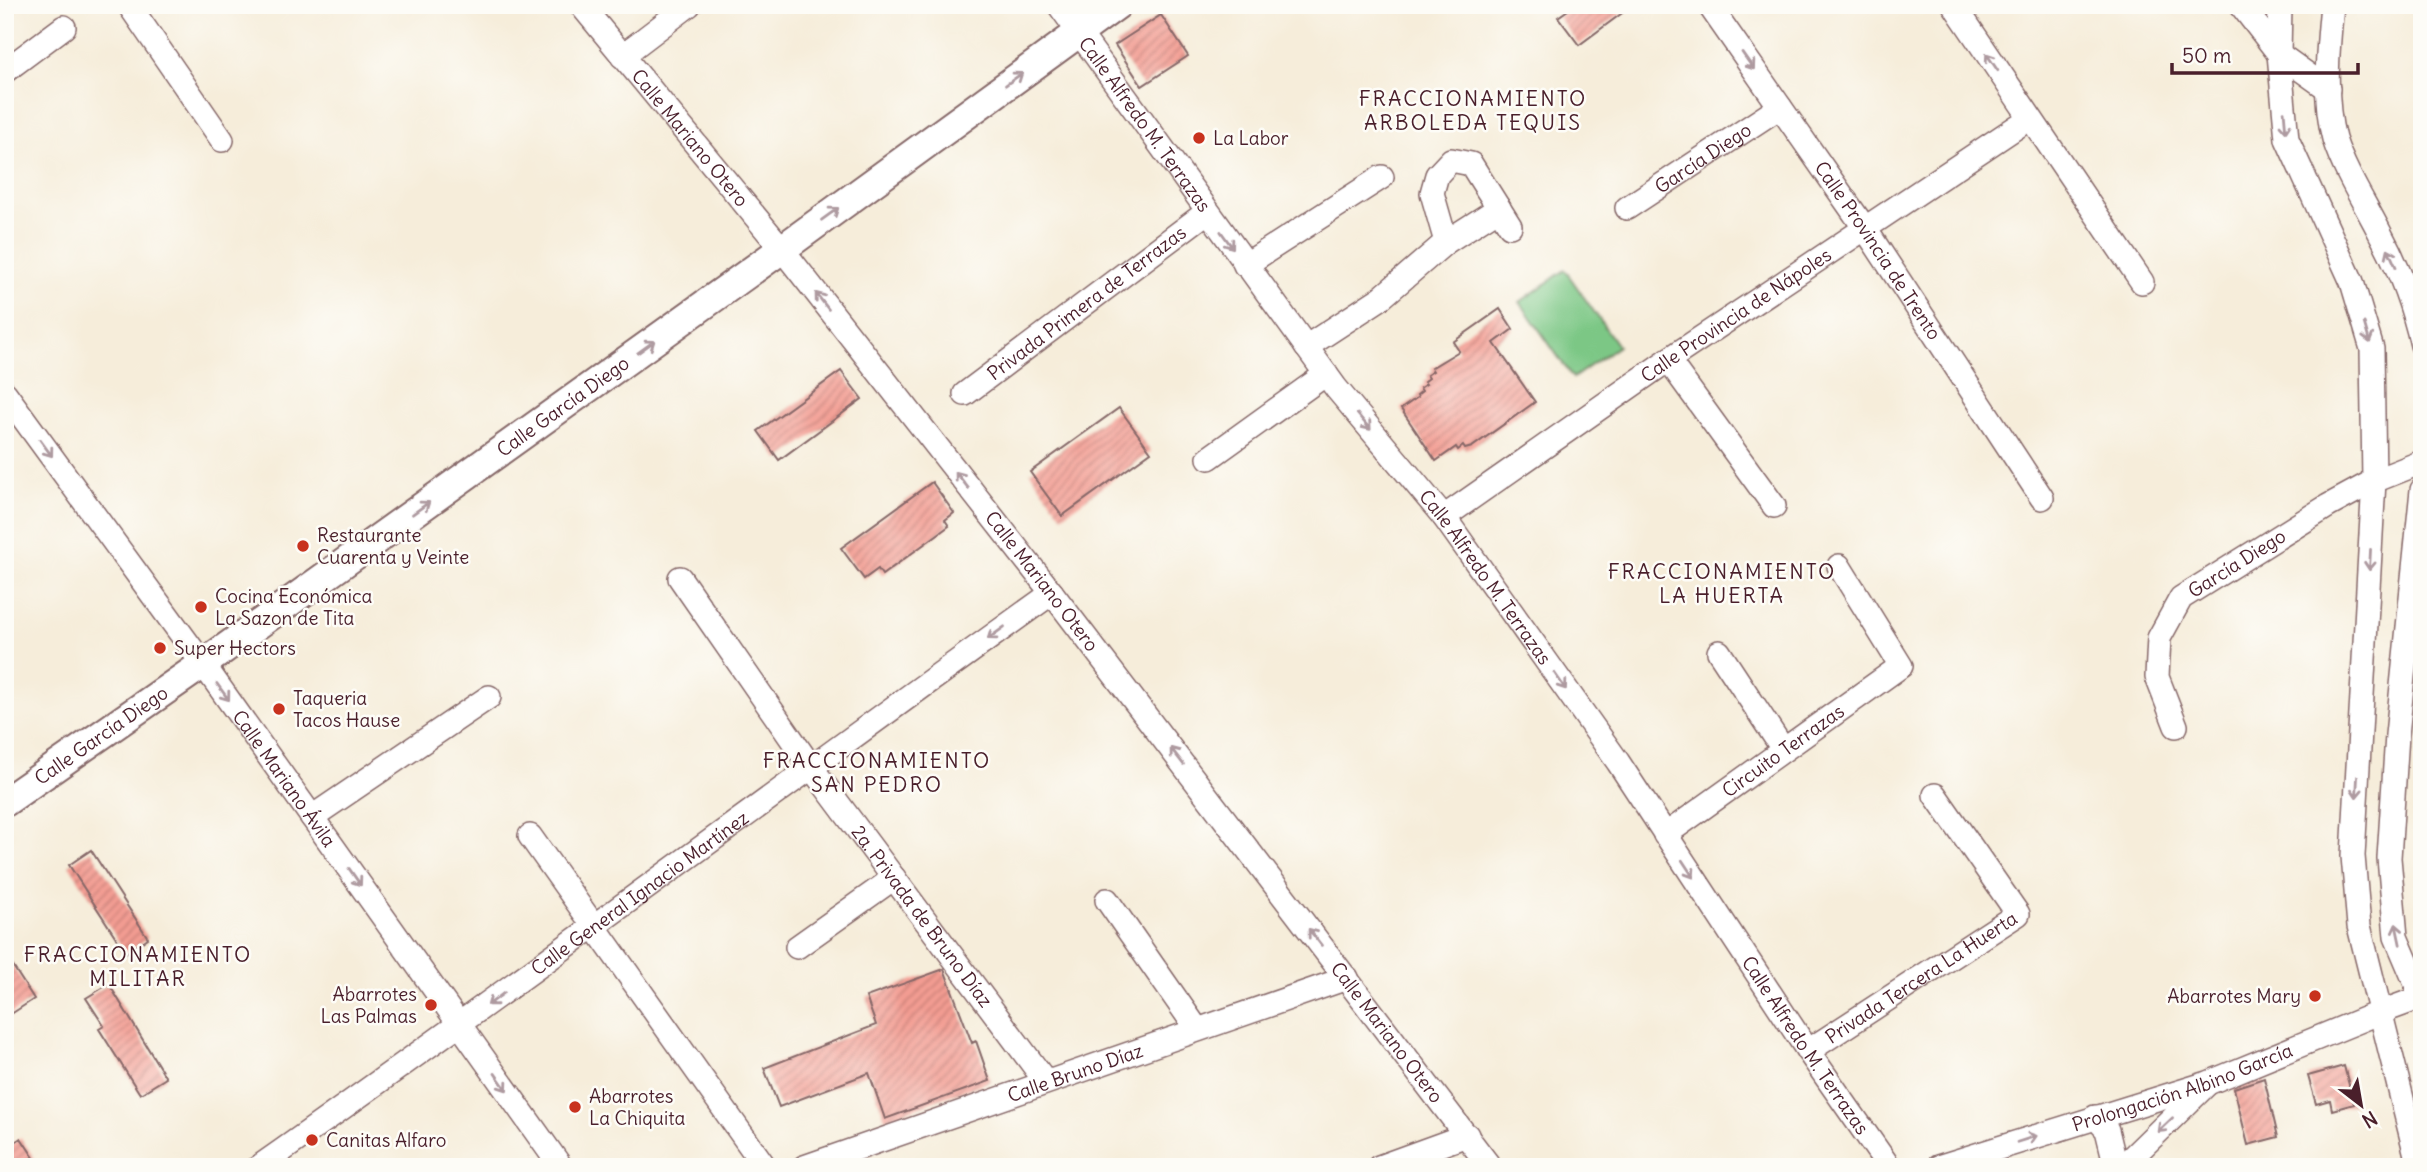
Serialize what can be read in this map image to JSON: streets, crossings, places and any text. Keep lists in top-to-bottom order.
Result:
{
  "streets": {
    "street": [
      "Calle Alfredo M. Terrazas",
      "Calle Mariano Otero",
      "García Diego",
      "Calle Provincia de Trento",
      "Privada Primera de Terrazas",
      "Calle Provincia de Nápoles",
      "Calle García Diego",
      "Circuito Terrazas",
      "Calle Mariano Ávila",
      "Calle General Ignacio Martínez",
      "2a. Privada de Bruno Díaz",
      "Privada Tercera La Huerta",
      "Calle Bruno Díaz",
      "Prolongación Albino García"
    ]
  },
  "crossings": [
    ["Calle Alfredo M. Terrazas", "Privada Primera de Terrazas"],
    ["Calle Alfredo M. Terrazas", "Calle Provincia de Nápoles"],
    ["Calle Alfredo M. Terrazas", "Calle García Diego"],
    ["Calle Alfredo M. Terrazas", "Circuito Terrazas"],
    ["Calle Alfredo M. Terrazas", "Privada Tercera La Huerta"],
    ["Calle Mariano Otero", "Calle García Diego"],
    ["Calle Mariano Otero", "Calle General Ignacio Martínez"],
    ["Calle Mariano Otero", "Calle Bruno Díaz"],
    ["García Diego", "Calle Provincia de Trento"],
    ["Calle Provincia de Trento", "Calle Provincia de Nápoles"],
    ["Calle García Diego", "Calle Mariano Ávila"],
    ["Calle Mariano Ávila", "Calle General Ignacio Martínez"],
    ["Calle General Ignacio Martínez", "2a. Privada de Bruno Díaz"],
    ["2a. Privada de Bruno Díaz", "Calle Bruno Díaz"]
  ],
  "one_way": [
    "Calle Alfredo M. Terrazas",
    "Calle Mariano Otero",
    "Calle García Diego",
    "Calle General Ignacio Martínez"
  ],
  "districts": [
    "FRACCIONAMIENTO ARBOLEDA TEQUIS",
    "FRACCIONAMIENTO LA HUERTA",
    "FRACCIONAMIENTO SAN PEDRO",
    "FRACCIONAMIENTO MILITAR"
  ],
  "places": [
    "La Labor",
    "Restaurante Cuarenta y Veinte",
    "Cocina Económica La Sazon de Tita",
    "Super Hectors",
    "Taqueria Tacos Hause",
    "Abarrotes Mary",
    "Abarrotes Las Palmas",
    "Abarrotes La Chiquita",
    "Canitas Alfaro"
  ],
  "scale_bar": "50 m",
  "north": "bottom right"
}
